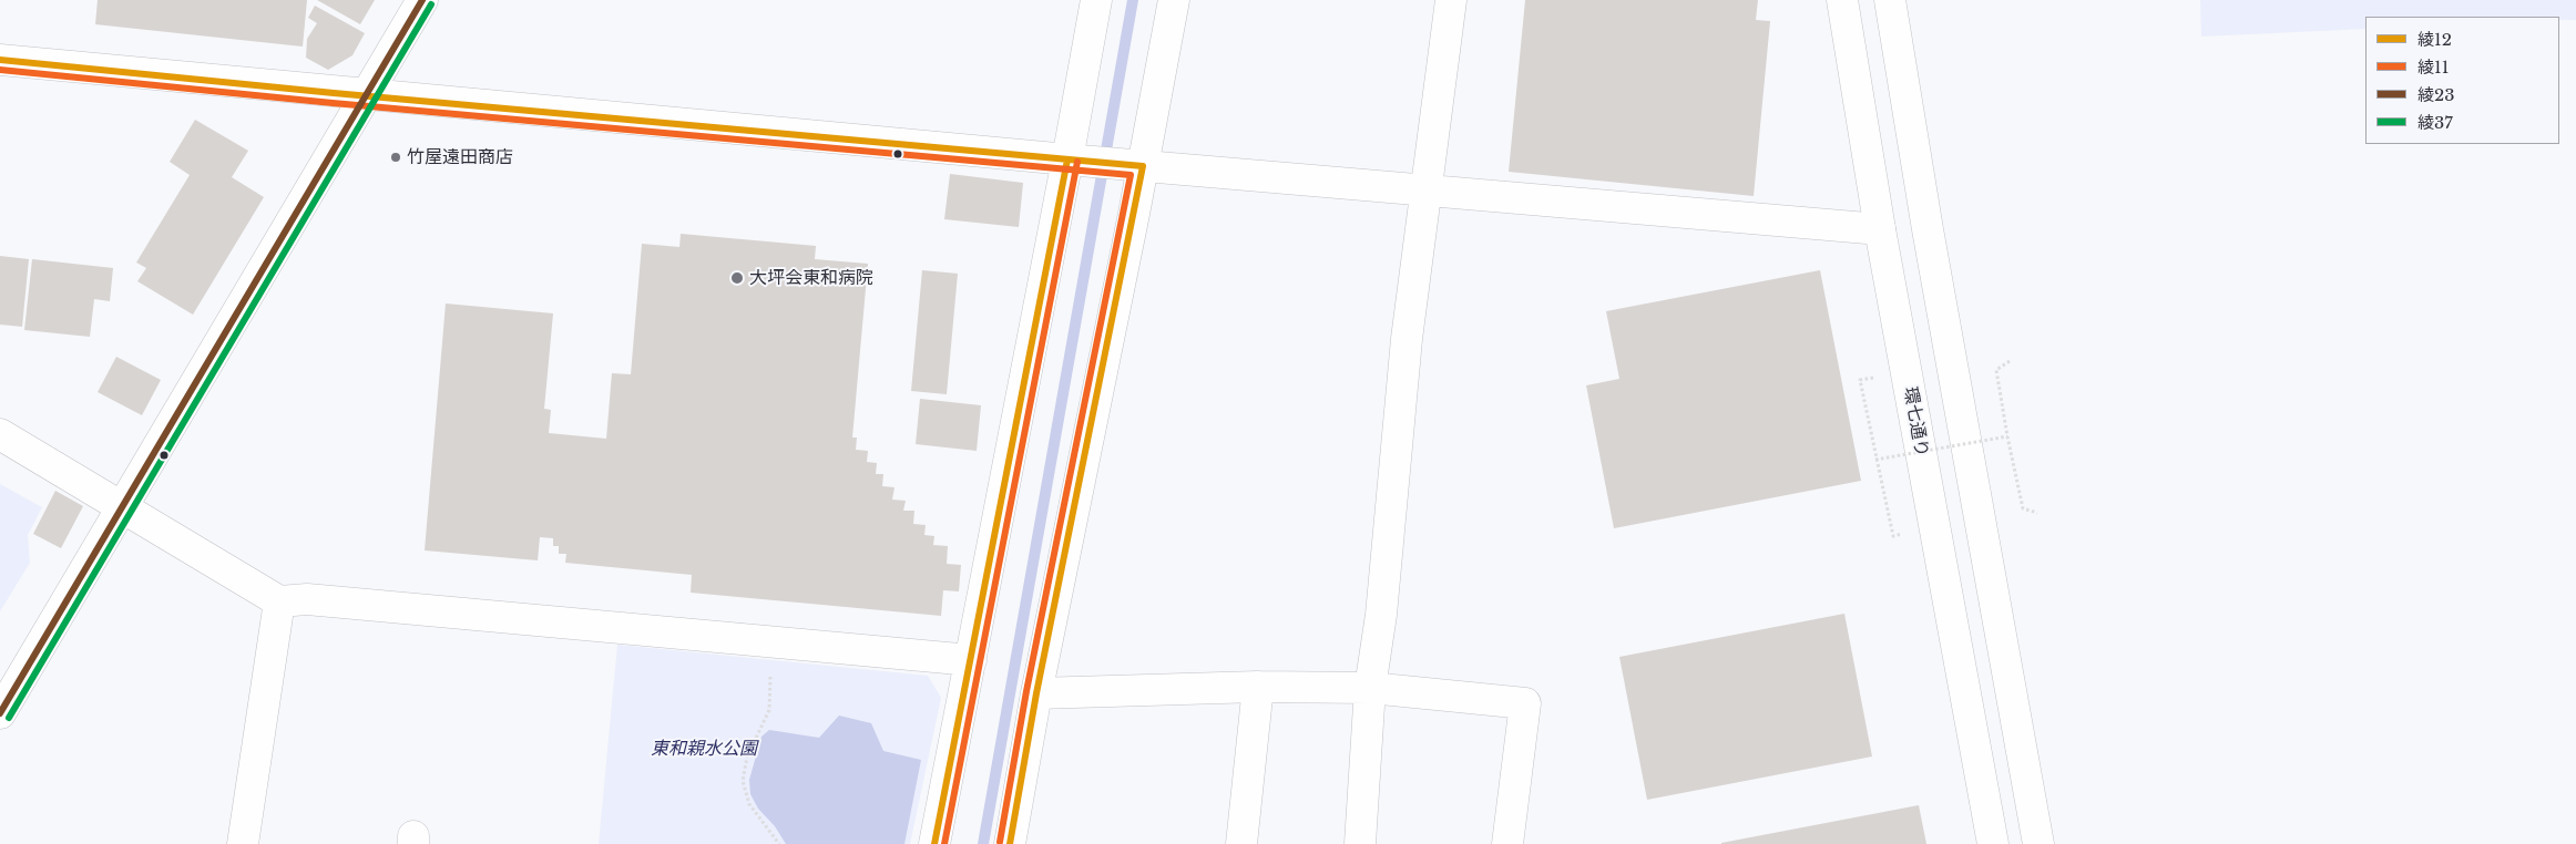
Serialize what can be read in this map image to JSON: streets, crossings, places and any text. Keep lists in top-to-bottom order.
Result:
{
  "streets": {
    "street": ["環七通り"]
  },
  "parks": ["東和親水公園"],
  "places": ["竹屋遠田商店", "大坪会東和病院"],
  "lines": [
    "transit line 綾23",
    "transit line 綾37",
    "transit line 綾12",
    "transit line 綾11"
  ],
  "legend": [
    "綾12",
    "綾11",
    "綾23",
    "綾37"
  ]
}
